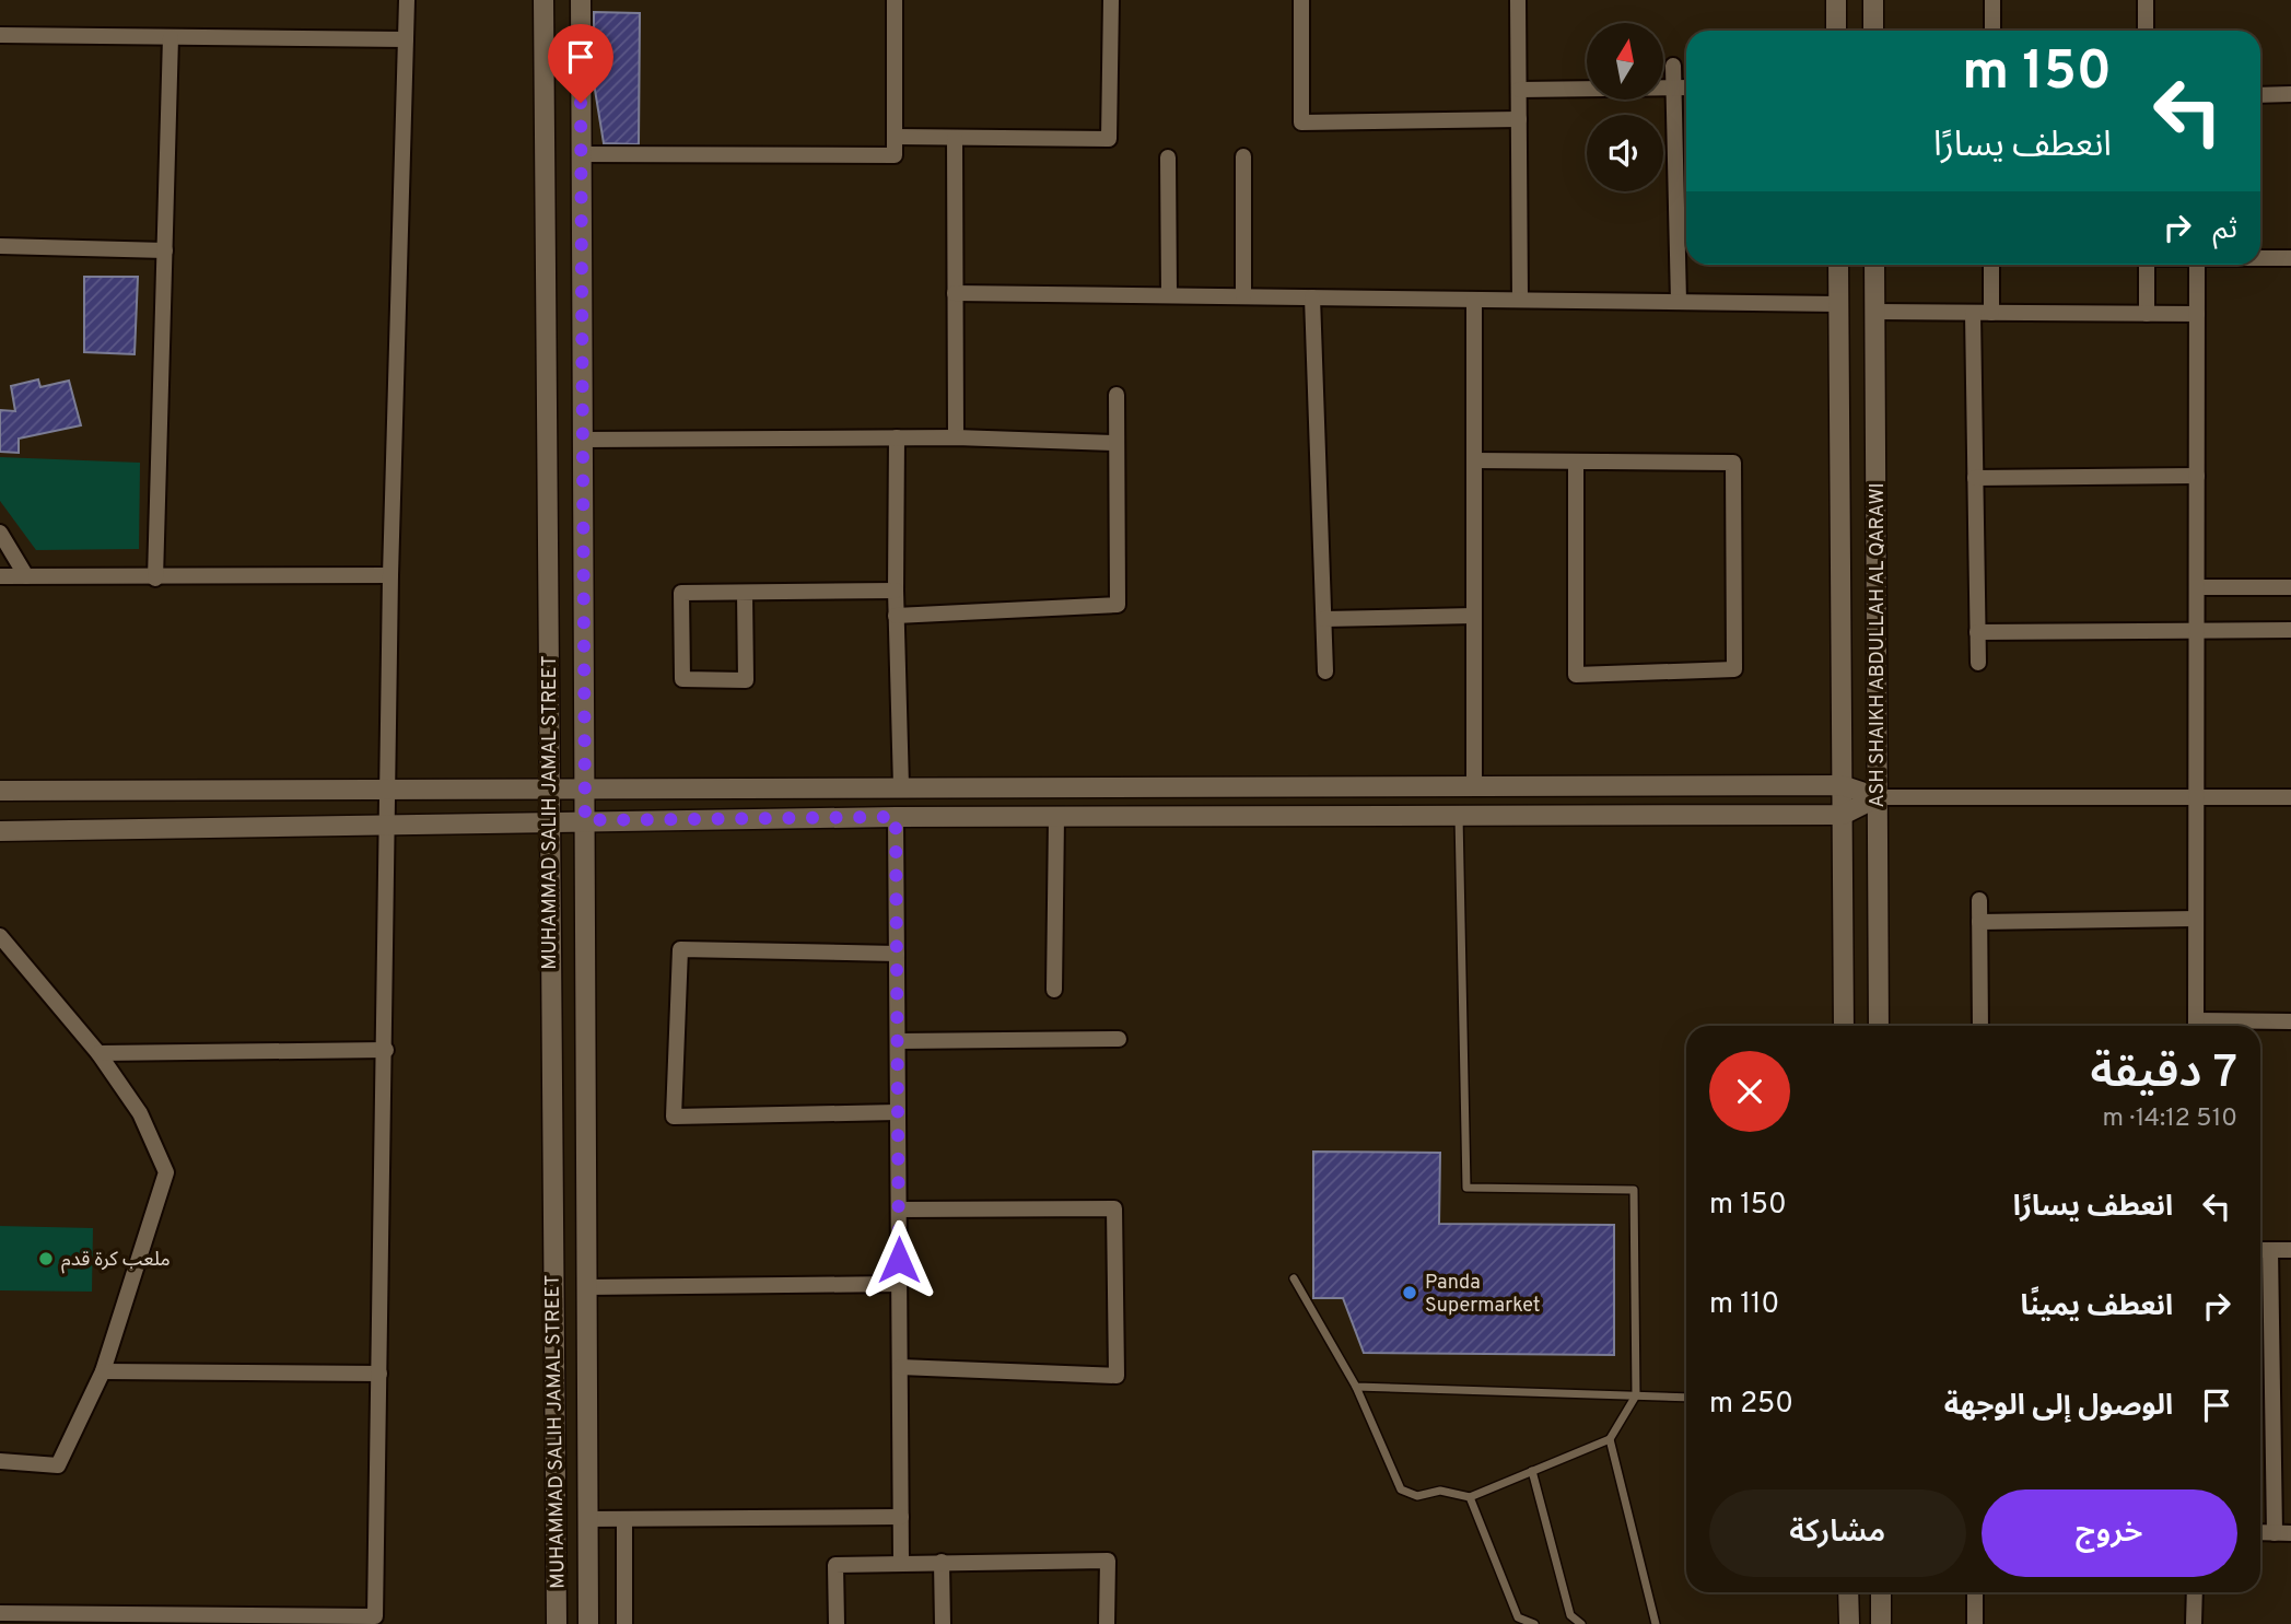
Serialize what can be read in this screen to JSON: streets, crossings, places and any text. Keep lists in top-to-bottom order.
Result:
{
  "streets": {
    "street": ["ASH SHAIKH ABDULLAH AL QARAWI", "MUHAMMAD SALIH JAMAL STREET"]
  },
  "places": ["ملعب كرة قدم", "Panda Supermarket"],
  "north": "top",
  "page": {
    "turn": ["150 m", "انعطف يسارًا"],
    "then": "ثم",
    "heading": ["7 دقيقة", "510 m · 14:12"],
    "list": [
      {
        "name": "انعطف يسارًا",
        "value": "150 m"
      },
      {
        "name": "انعطف يمينًا",
        "value": "110 m"
      },
      {
        "name": "الوصول إلى الوجهة",
        "value": "250 m"
      }
    ],
    "buttons": ["خروج", "مشاركة"]
  }
}
